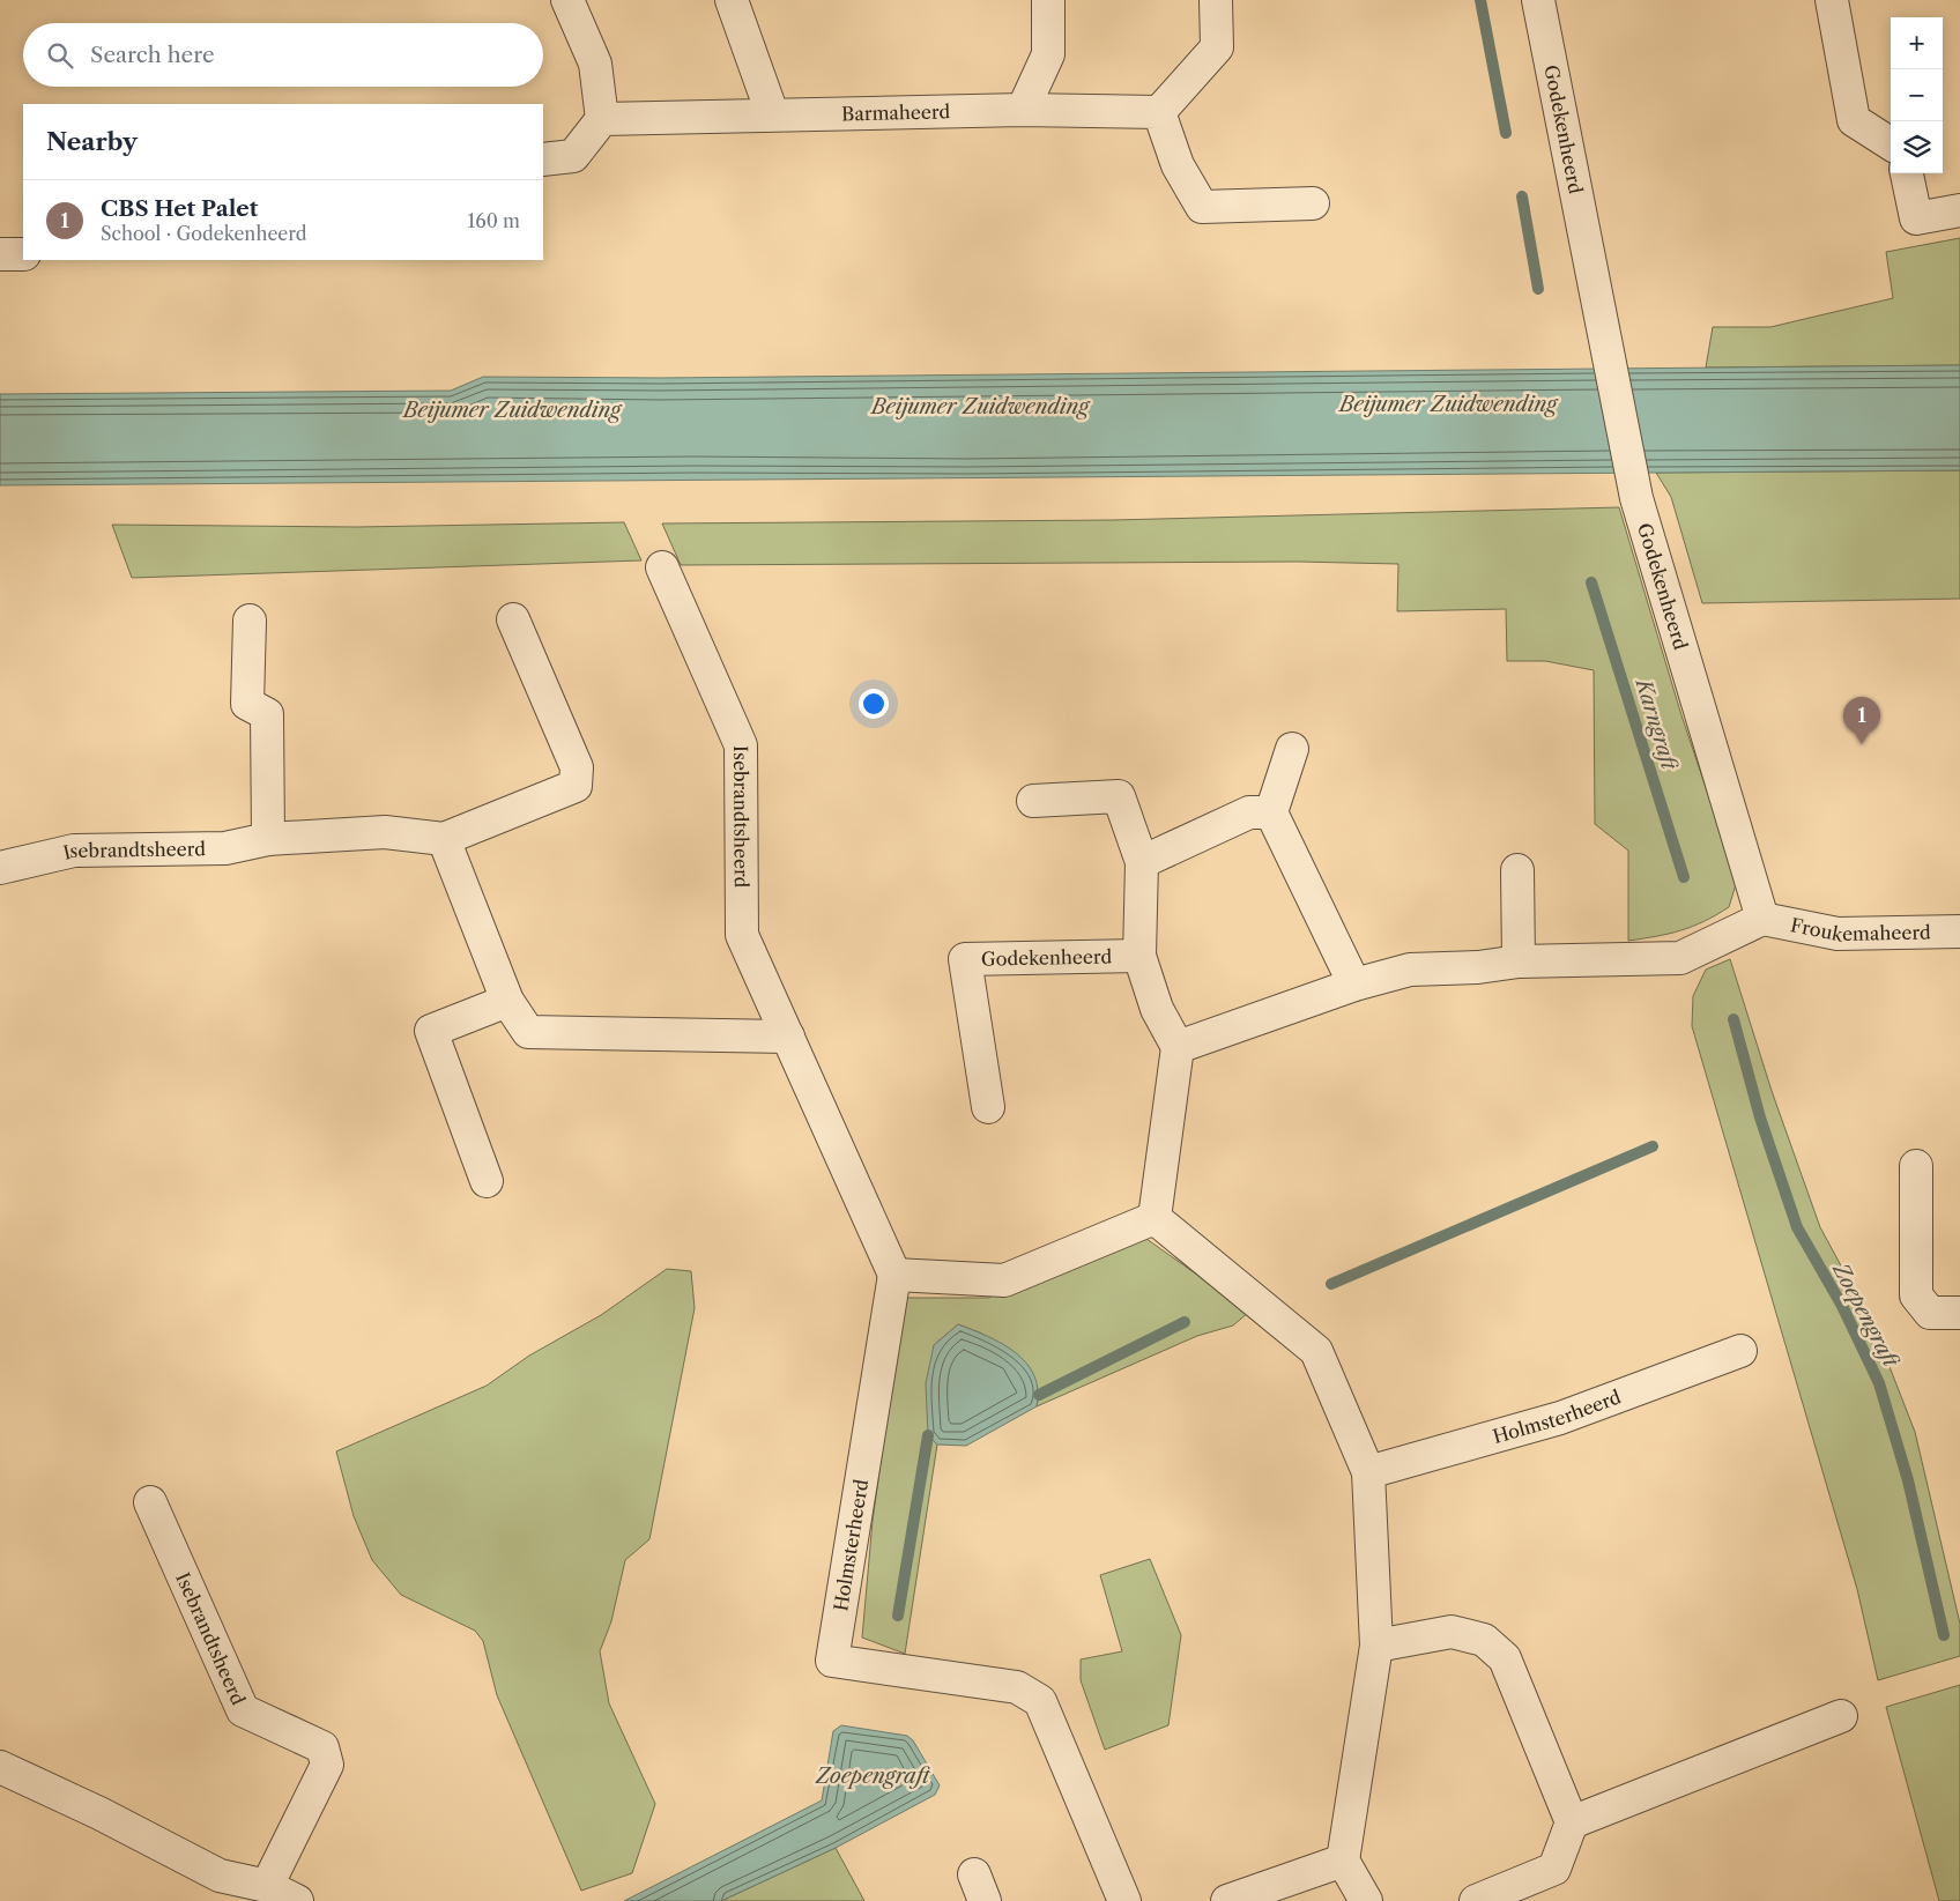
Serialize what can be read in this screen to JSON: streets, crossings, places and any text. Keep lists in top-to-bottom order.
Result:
{
  "streets": {
    "street": [
      "Barmaheerd",
      "Godekenheerd",
      "Isebrandtsheerd",
      "Froukemaheerd",
      "Holmsterheerd"
    ]
  },
  "crossings": [
    ["Godekenheerd", "Froukemaheerd"],
    ["Isebrandtsheerd", "Holmsterheerd"]
  ],
  "water": ["Beijumer Zuidwending", "Karngraft", "Zoepengraft"],
  "page": {
    "map_buttons": ["+", "−"],
    "search": "Search here",
    "heading": "Nearby",
    "list": [
      {
        "mark": "1",
        "name": "CBS Het Palet",
        "note": "School · Godekenheerd",
        "value": "160 m"
      }
    ],
    "pins": "1"
  }
}
